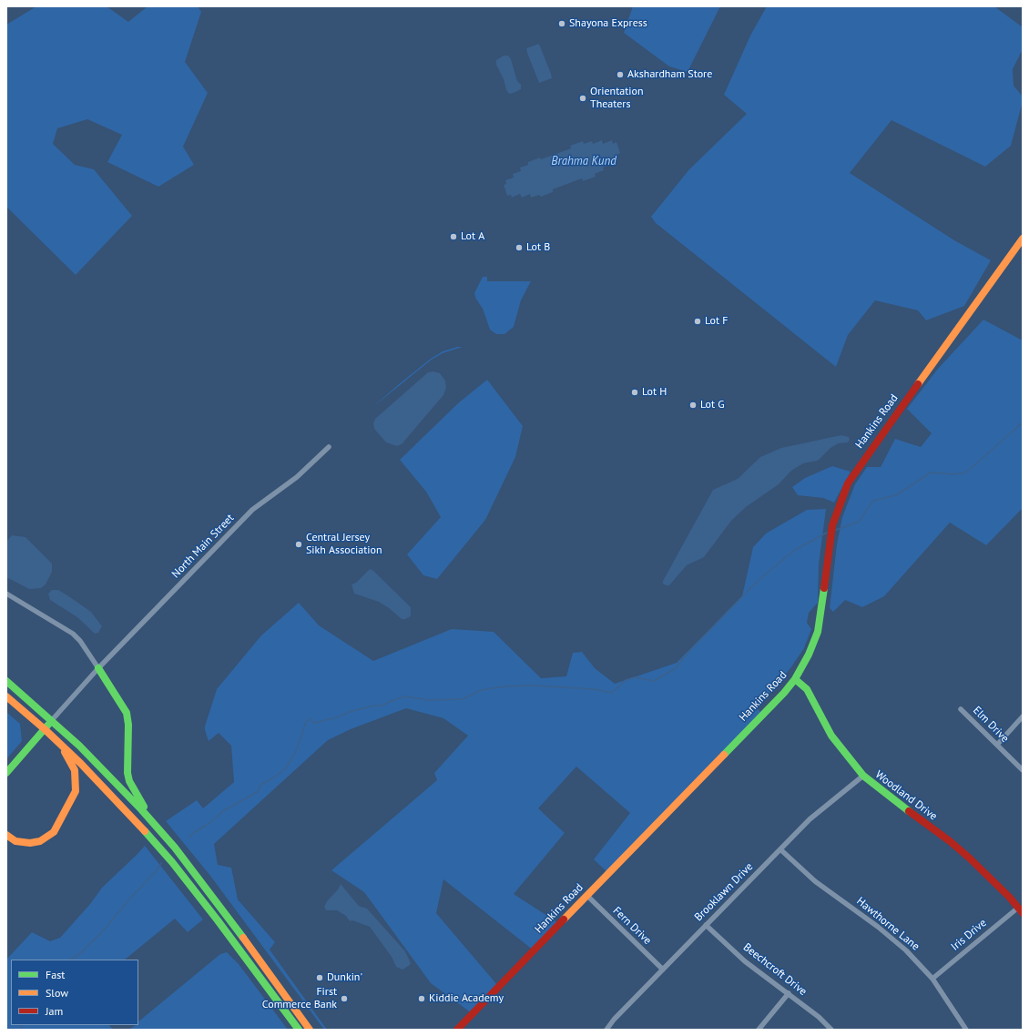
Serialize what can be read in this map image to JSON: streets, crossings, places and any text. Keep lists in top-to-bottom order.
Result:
{
  "streets": {
    "main road": ["Hankins Road", "Woodland Drive"],
    "street": [
      "North Main Street",
      "Elm Drive",
      "Brooklawn Drive",
      "Hawthorne Lane",
      "Fern Drive",
      "Iris Drive",
      "Beechcroft Drive"
    ]
  },
  "crossings": [
    ["Hankins Road", "Woodland Drive"],
    ["Hankins Road", "Fern Drive"],
    ["Woodland Drive", "Brooklawn Drive"],
    ["Woodland Drive", "Iris Drive"],
    ["Brooklawn Drive", "Hawthorne Lane"],
    ["Brooklawn Drive", "Fern Drive"],
    ["Brooklawn Drive", "Beechcroft Drive"],
    ["Hawthorne Lane", "Iris Drive"]
  ],
  "water": ["Brahma Kund"],
  "places": [
    "Shayona Express",
    "Akshardham Store",
    "Orientation Theaters",
    "Lot A",
    "Lot B",
    "Lot F",
    "Lot H",
    "Lot G",
    "Central Jersey Sikh Association",
    "Dunkin'",
    "First Commerce Bank",
    "Kiddie Academy"
  ],
  "legend": ["Fast", "Slow", "Jam"]
}
